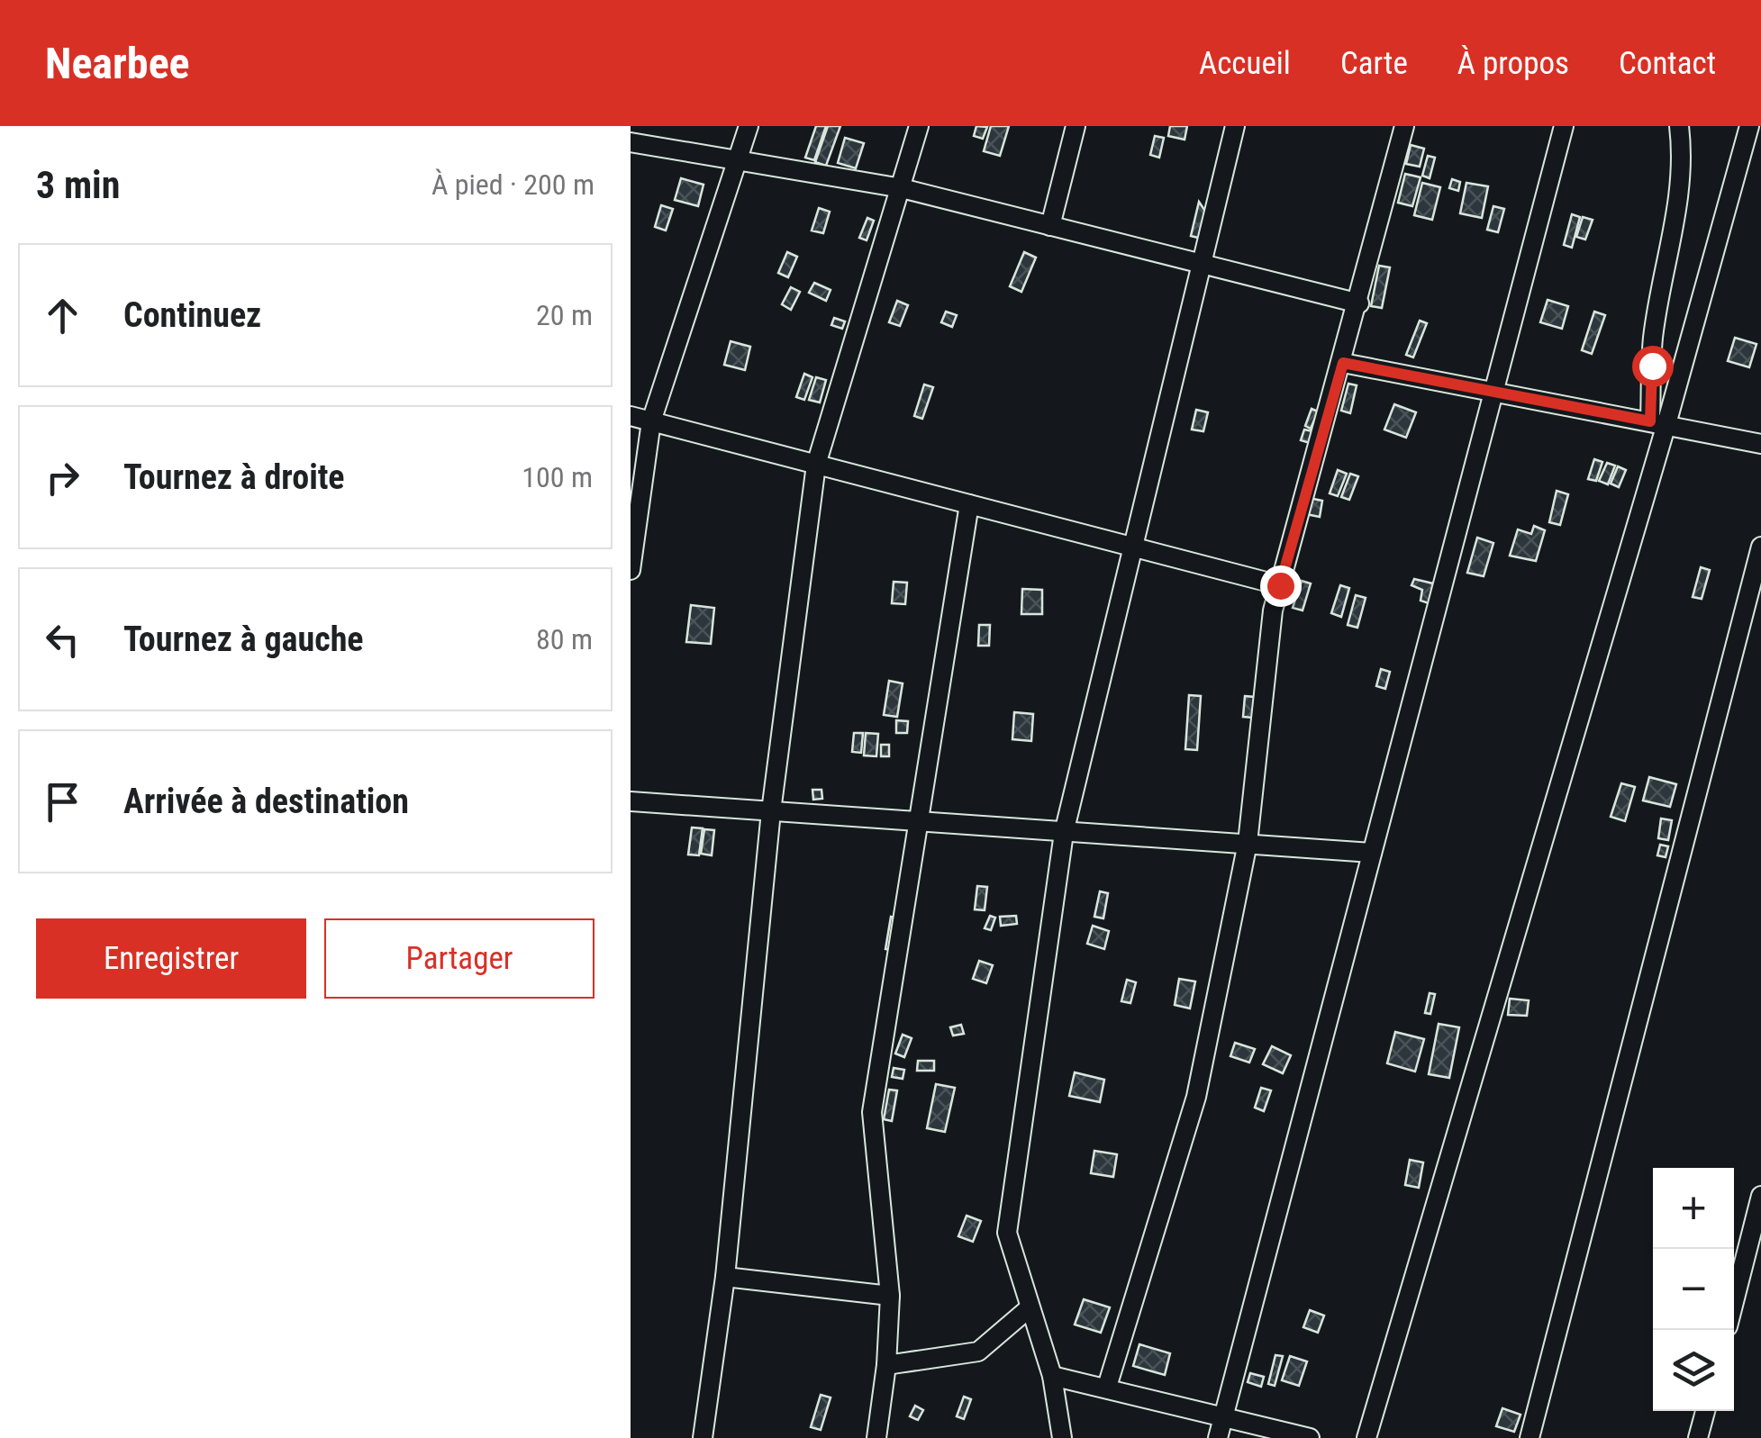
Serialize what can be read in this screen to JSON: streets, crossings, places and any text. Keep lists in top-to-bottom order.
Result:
{
  "page": {
    "header": "Nearbee",
    "nav": [
      "Accueil",
      "Carte",
      "À propos",
      "Contact"
    ],
    "heading": ["3 min", "À pied · 200 m"],
    "list": [
      ["Continuez", "20 m"],
      ["Tournez à droite", "100 m"],
      ["Tournez à gauche", "80 m"],
      "Arrivée à destination"
    ],
    "buttons": ["Enregistrer", "Partager"],
    "map_buttons": ["+", "−"]
  }
}
